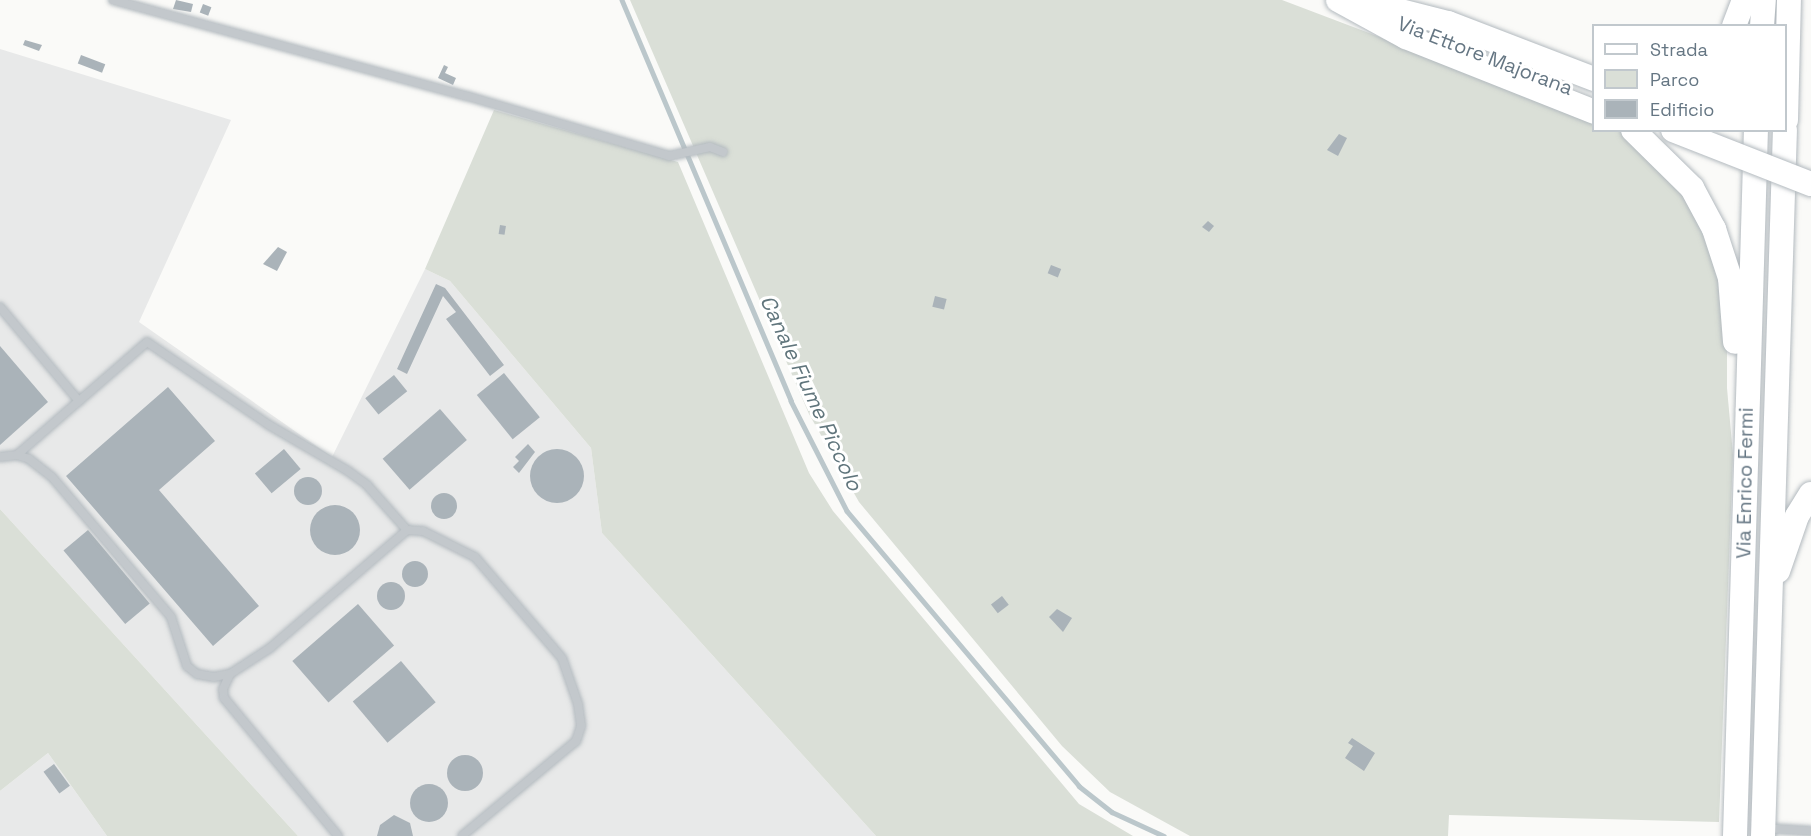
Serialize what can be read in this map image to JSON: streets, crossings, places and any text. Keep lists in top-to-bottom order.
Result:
{
  "streets": {
    "main road": ["Via Ettore Majorana", "Via Enrico Fermi"]
  },
  "water": ["Canale Fiume Piccolo"],
  "legend": ["Strada", "Parco", "Edificio"]
}
